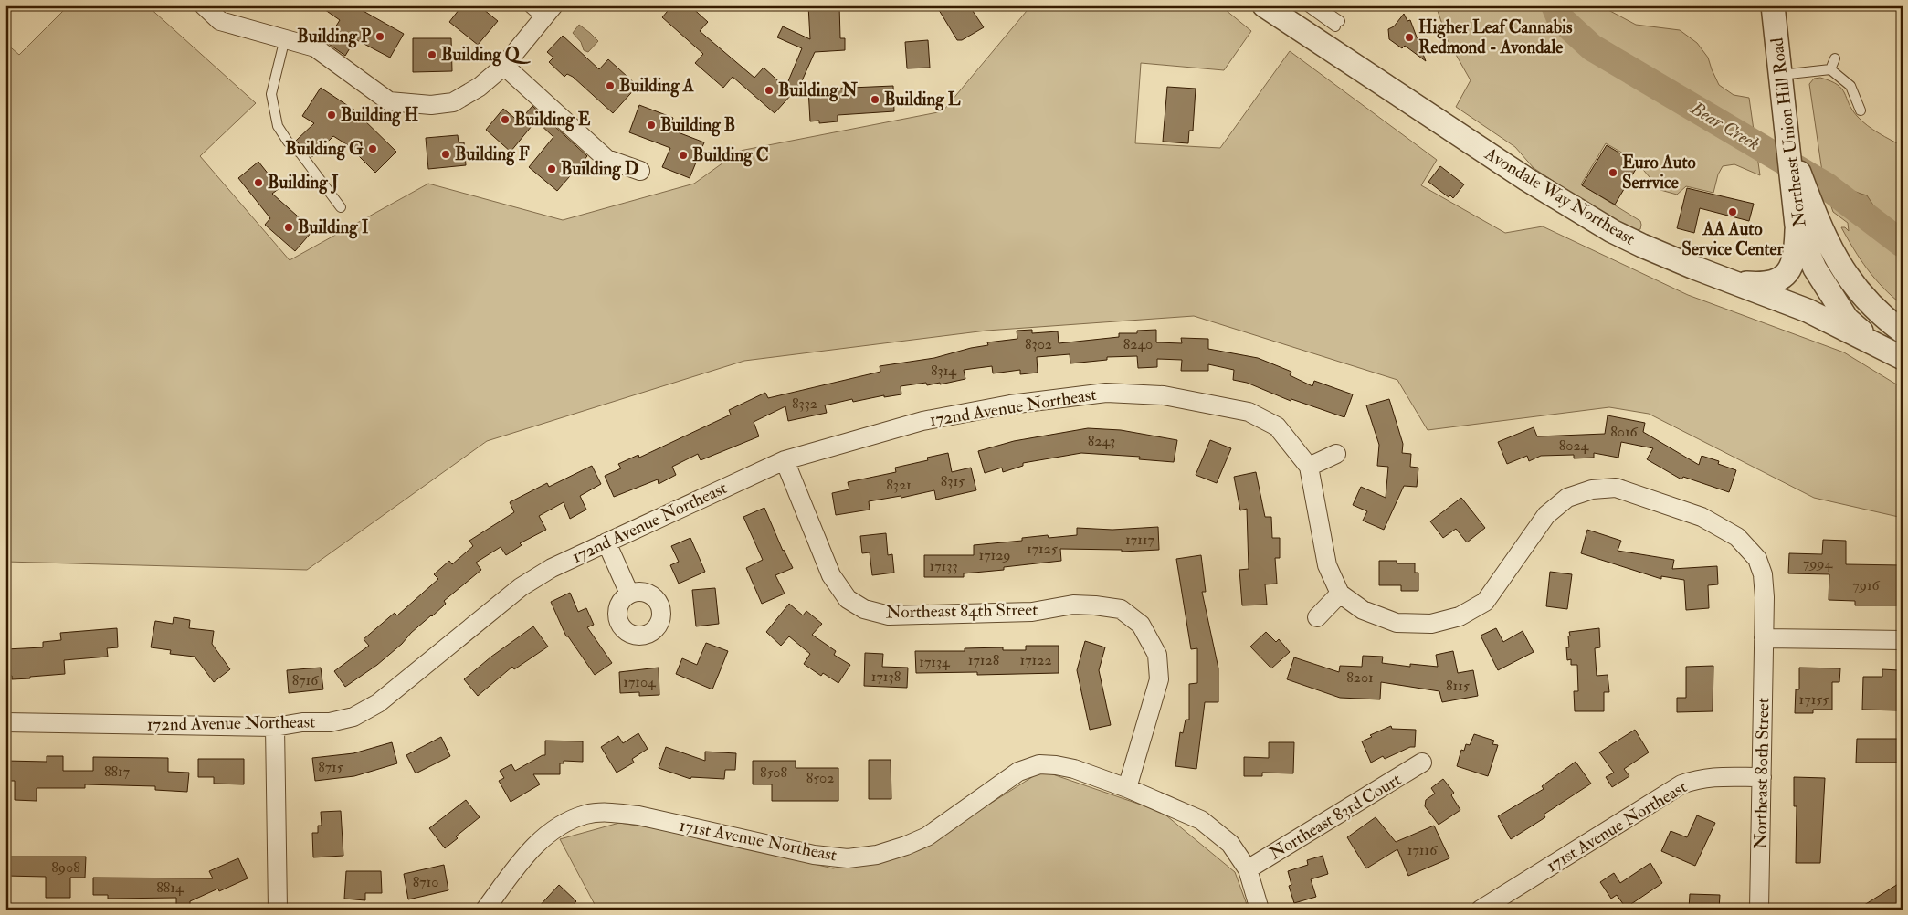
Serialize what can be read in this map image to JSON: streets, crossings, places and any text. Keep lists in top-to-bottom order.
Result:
{
  "streets": {
    "street": [
      "Northeast Union Hill Road",
      "Avondale Way Northeast",
      "172nd Avenue Northeast",
      "Northeast 84th Street",
      "Northeast 80th Street",
      "Northeast 83rd Court",
      "171st Avenue Northeast"
    ]
  },
  "crossings": [
    ["Northeast Union Hill Road", "Avondale Way Northeast"],
    ["172nd Avenue Northeast", "Northeast 84th Street"],
    ["172nd Avenue Northeast", "Northeast 80th Street"],
    ["Northeast 84th Street", "171st Avenue Northeast"],
    ["Northeast 80th Street", "171st Avenue Northeast"],
    ["Northeast 83rd Court", "171st Avenue Northeast"]
  ],
  "water": ["Bear Creek"],
  "places": [
    "Building P",
    "Higher Leaf Cannabis Redmond - Avondale",
    "Building Q",
    "Building A",
    "Building N",
    "Building L",
    "Building H",
    "Building E",
    "Building B",
    "Building G",
    "Building F",
    "Building C",
    "Building D",
    "Euro Auto Serrvice",
    "Building J",
    "AA Auto Service Center",
    "Building I"
  ],
  "house_numbers": [
    "8302",
    "8240",
    "8314",
    "8332",
    "8016",
    "8243",
    "8024",
    "8315",
    "8321",
    "17117",
    "17125",
    "17129",
    "7994",
    "17133",
    "7916",
    "17128",
    "17122",
    "17134",
    "17138",
    "8201",
    "8716",
    "17104",
    "8115",
    "17155",
    "8715",
    "8817",
    "8508",
    "8502",
    "17116",
    "8908",
    "8710",
    "8814"
  ]
}
